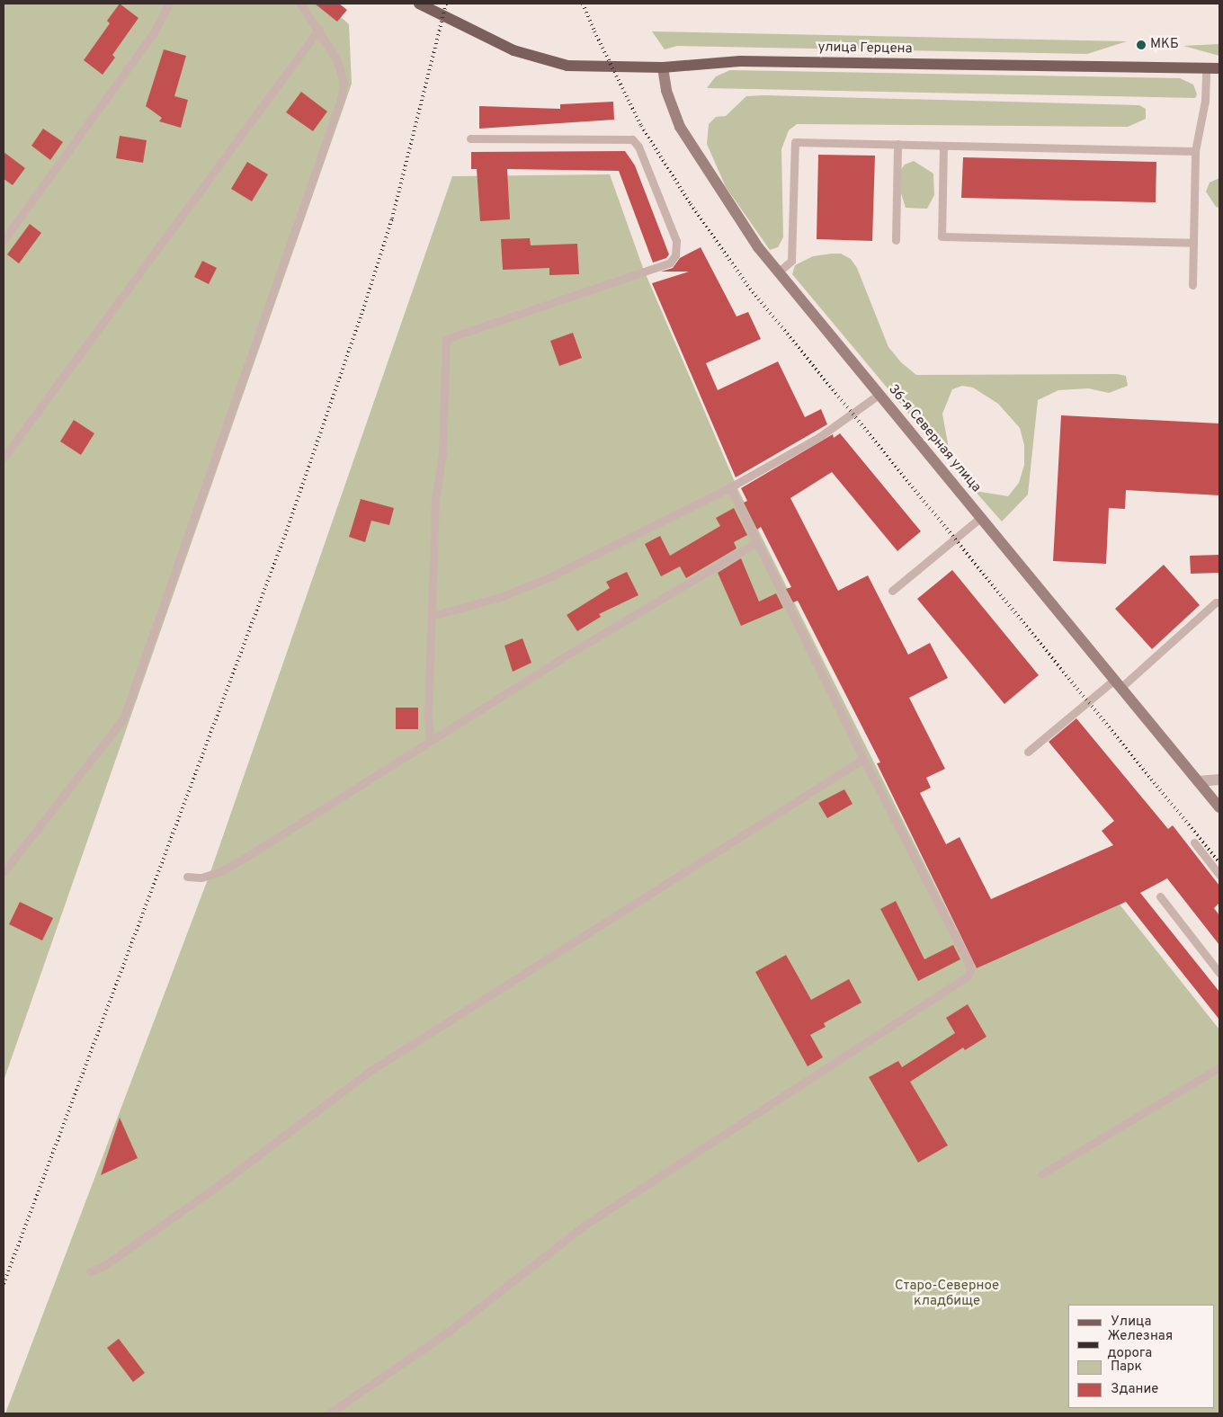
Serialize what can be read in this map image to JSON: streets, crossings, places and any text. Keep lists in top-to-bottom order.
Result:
{
  "streets": {
    "main road": ["улица Герцена", "36-я Северная улица"]
  },
  "crossings": [
    ["улица Герцена", "36-я Северная улица"]
  ],
  "parks": ["Старо-Северное кладбище"],
  "places": ["МКБ"],
  "legend": [
    "Улица",
    "Железная дорога",
    "Парк",
    "Здание"
  ]
}
